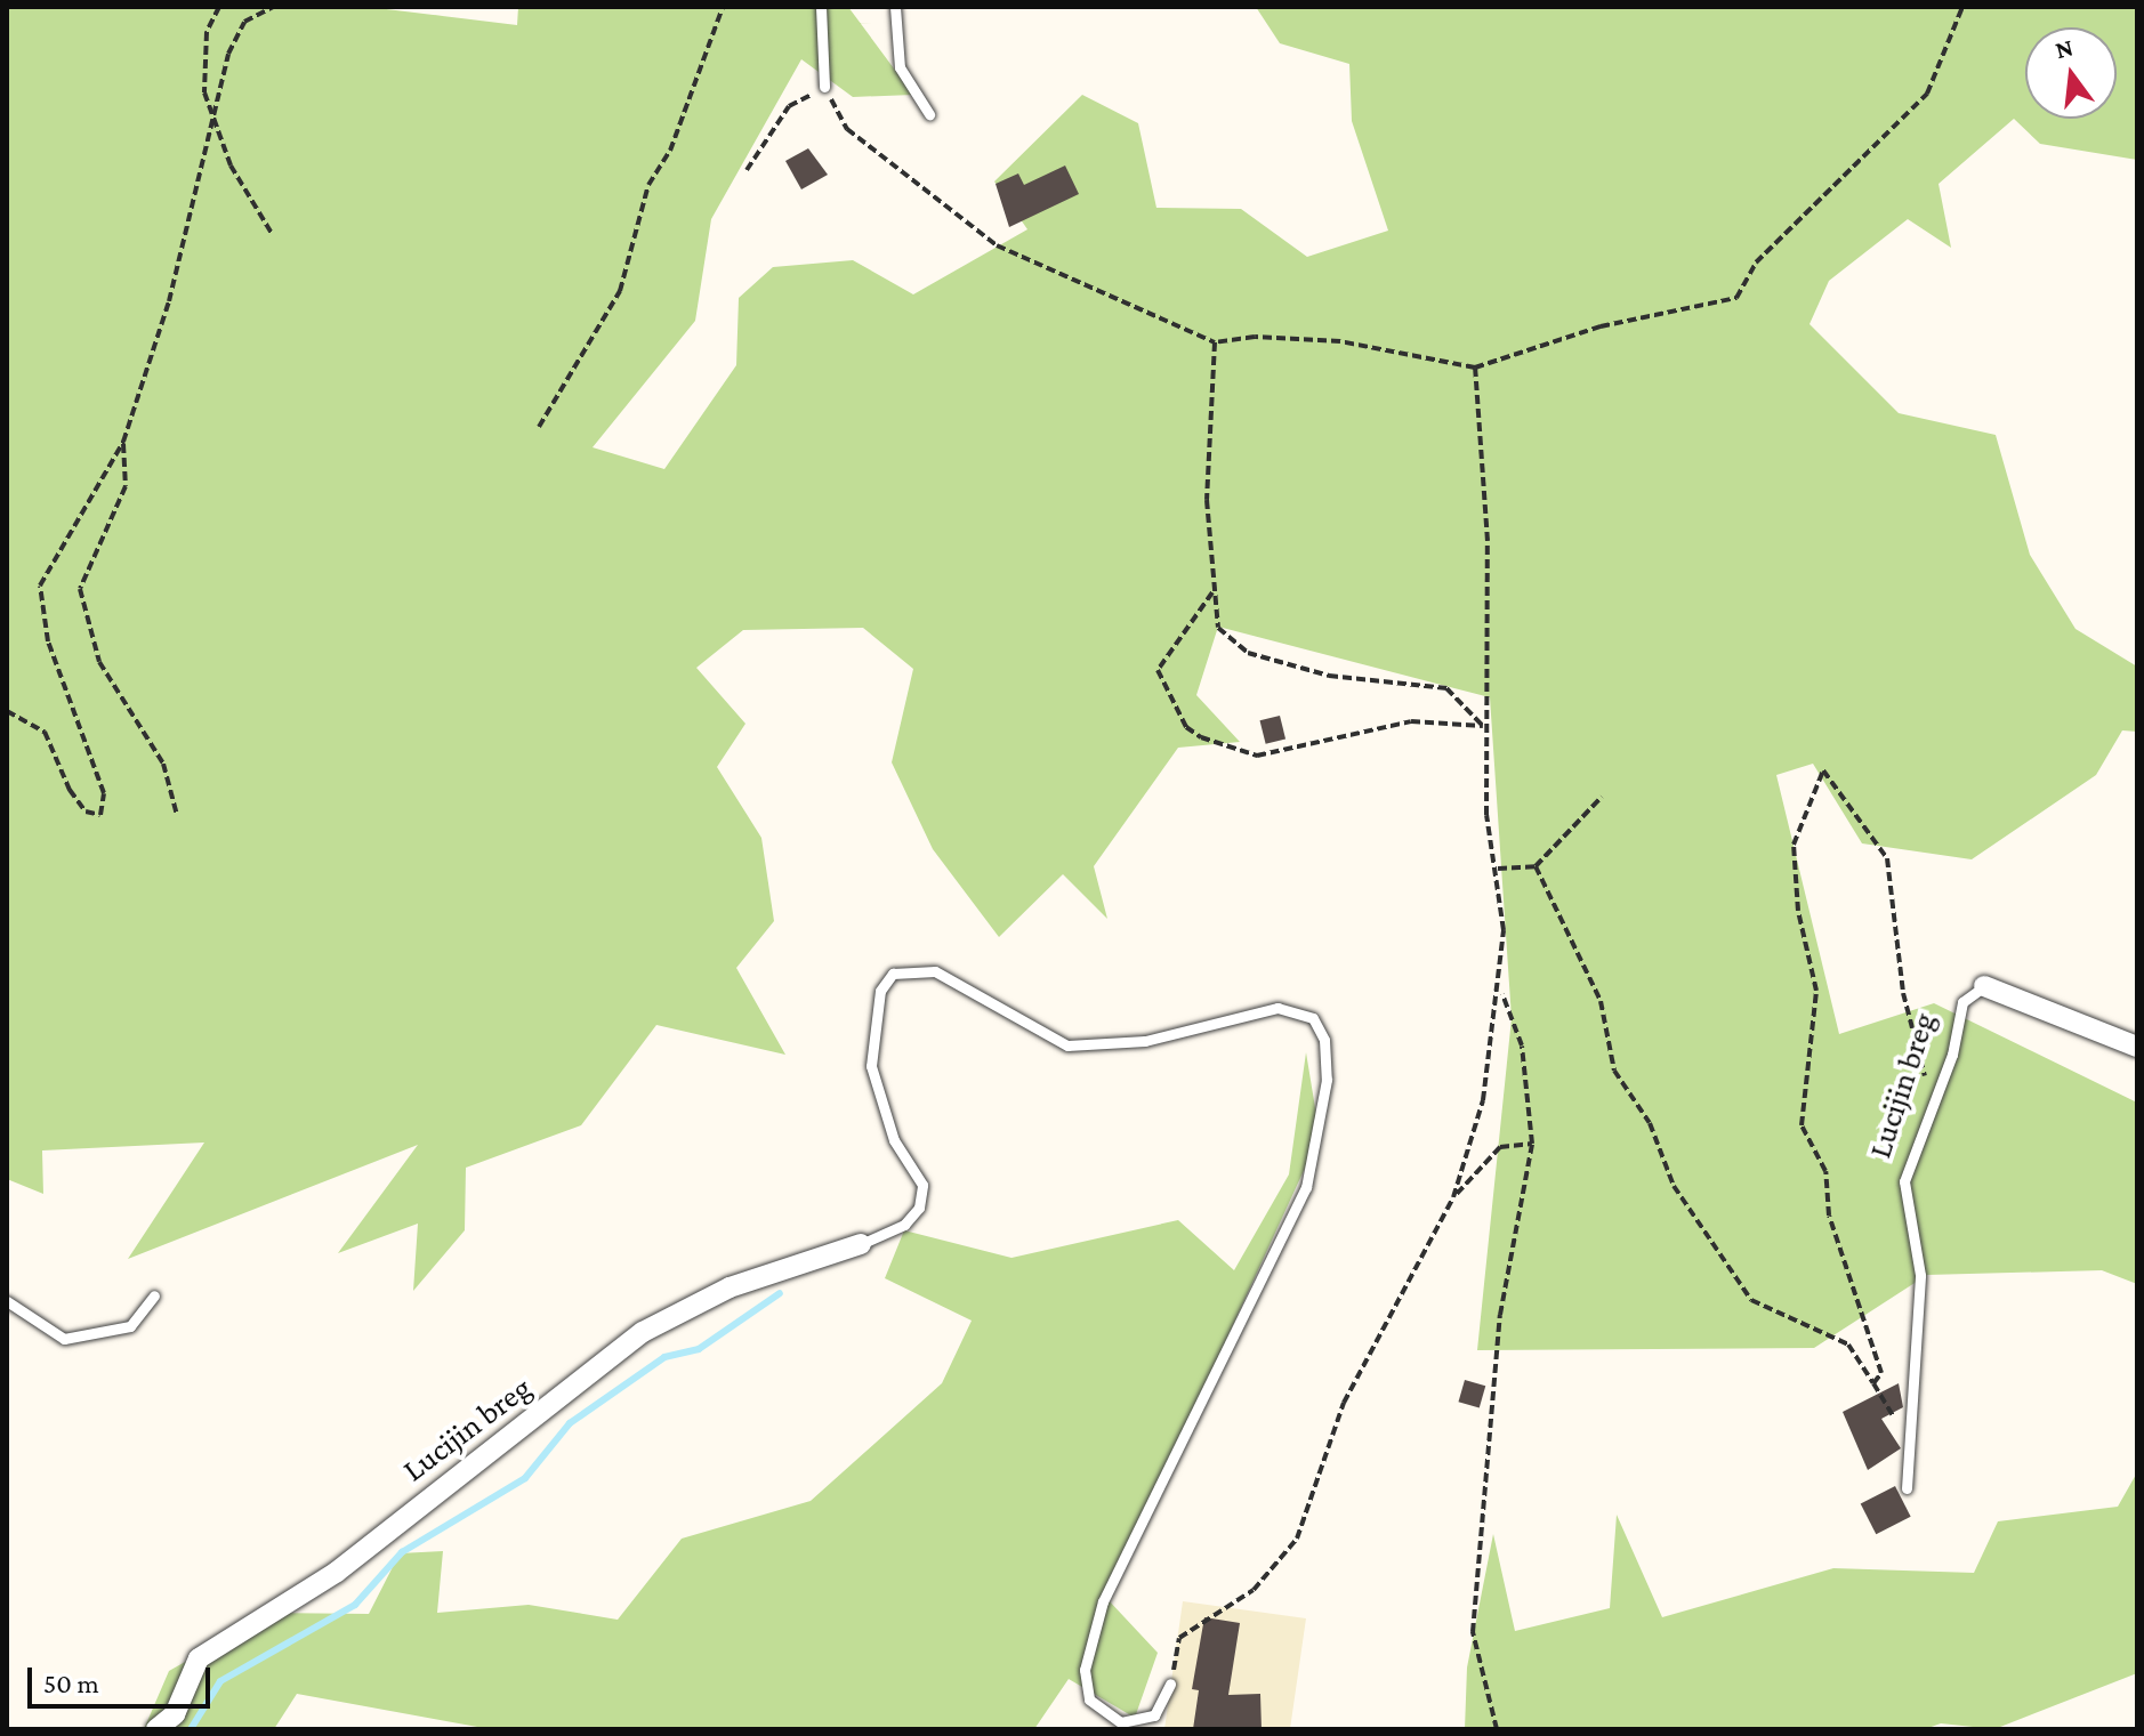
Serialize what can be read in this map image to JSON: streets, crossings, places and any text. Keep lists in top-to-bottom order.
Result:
{
  "streets": {
    "street": ["Lucijin breg"]
  },
  "scale_bar": "50 m",
  "north": "top"
}
